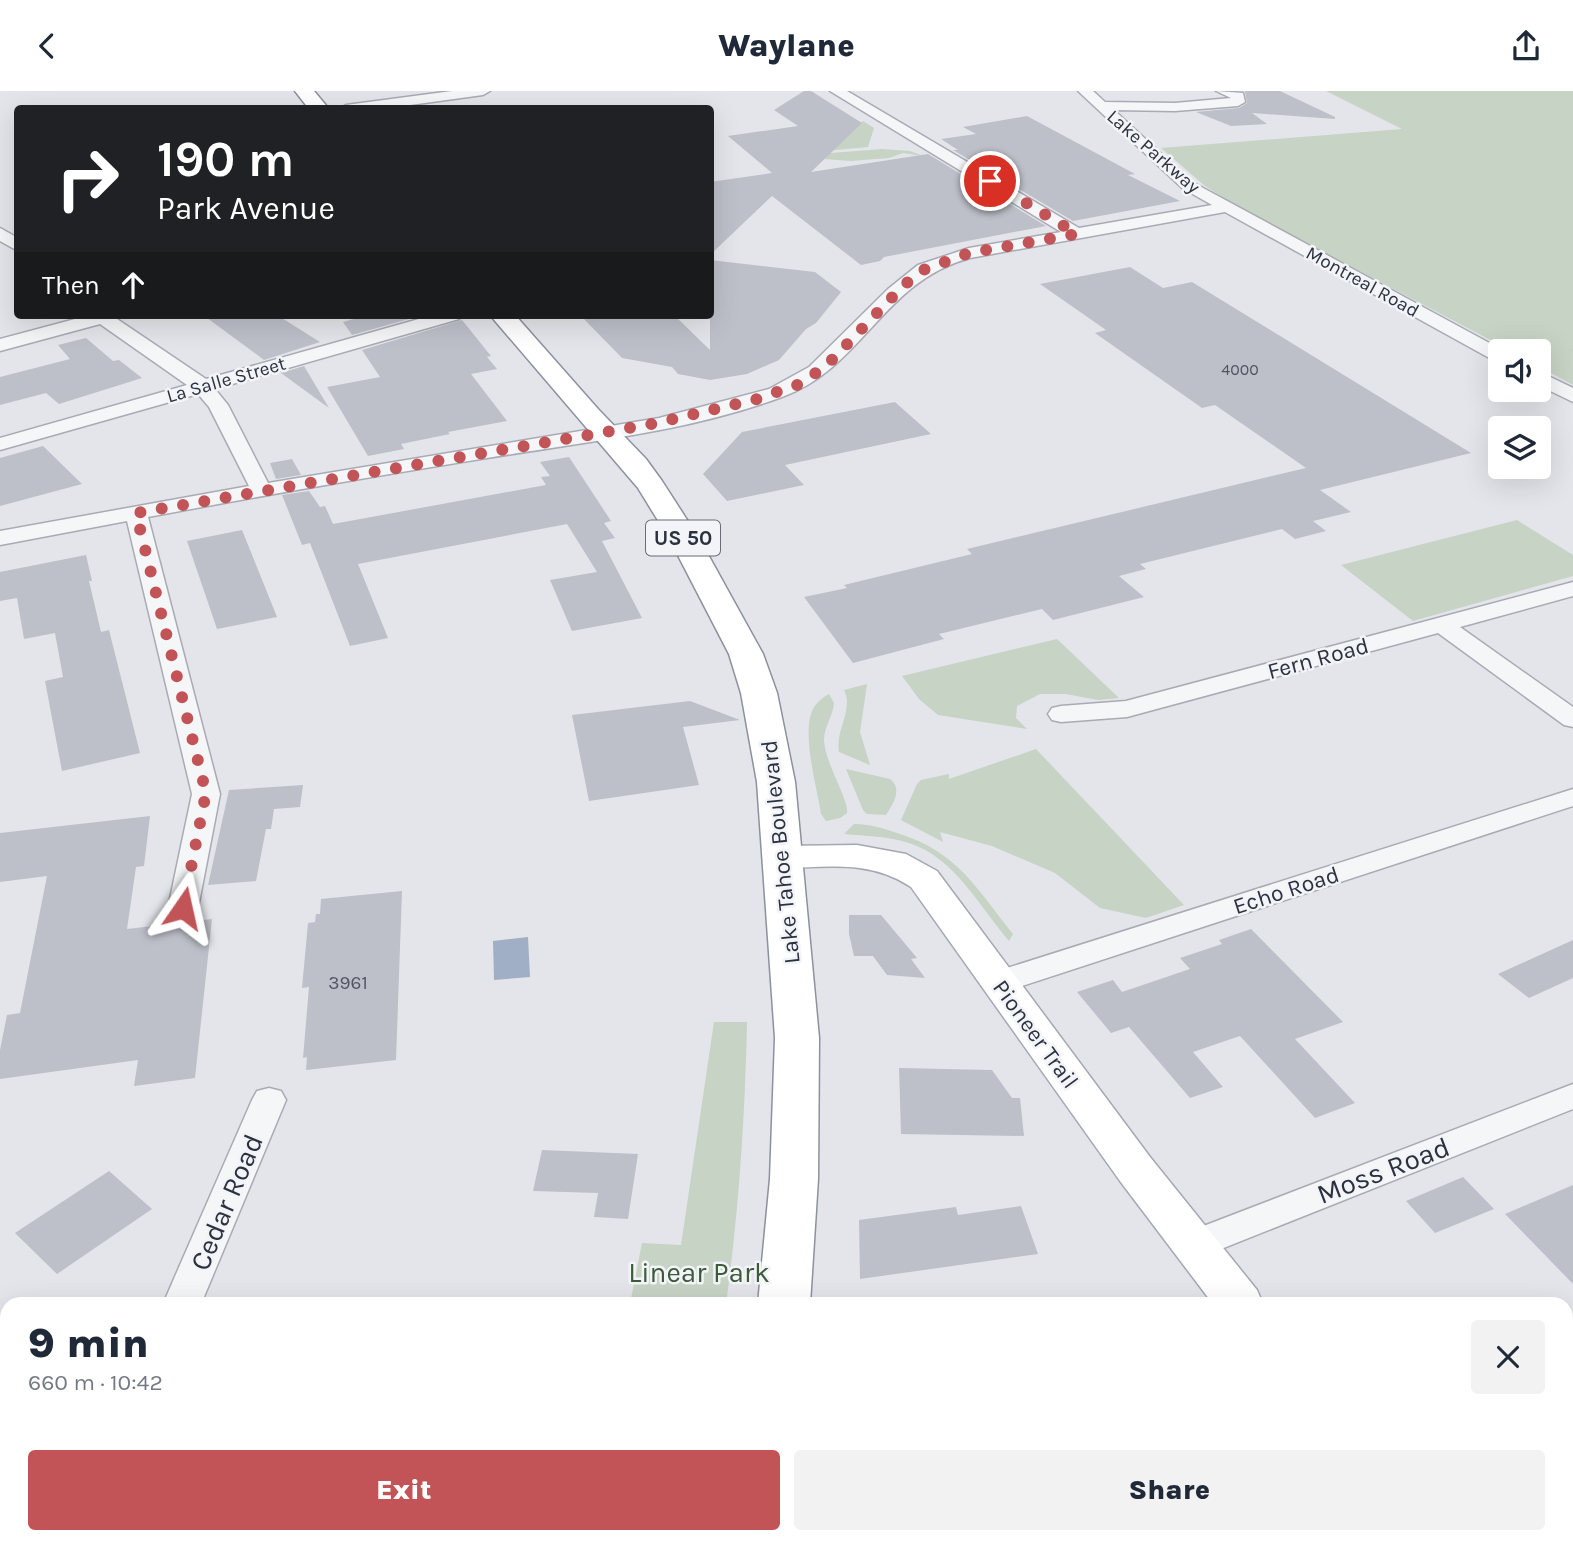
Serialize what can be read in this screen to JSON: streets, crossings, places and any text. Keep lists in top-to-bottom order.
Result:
{
  "streets": {
    "highway": ["US 50", "Lake Tahoe Boulevard"],
    "main road": ["Pioneer Trail"],
    "street": [
      "Lake Parkway",
      "Montreal Road",
      "La Salle Street",
      "Fern Road",
      "Echo Road",
      "Moss Road",
      "Cedar Road"
    ]
  },
  "crossings": [
    ["Lake Parkway", "Montreal Road"],
    ["Lake Tahoe Boulevard", "Pioneer Trail"],
    ["Echo Road", "Pioneer Trail"],
    ["Pioneer Trail", "Moss Road"]
  ],
  "parks": ["Linear Park"],
  "house_numbers": ["4000", "3961"],
  "page": {
    "header": "Waylane",
    "turn": ["190 m", "Park Avenue"],
    "then": "Then",
    "heading": ["9 min", "660 m · 10:42"],
    "buttons": ["Exit", "Share"]
  }
}
